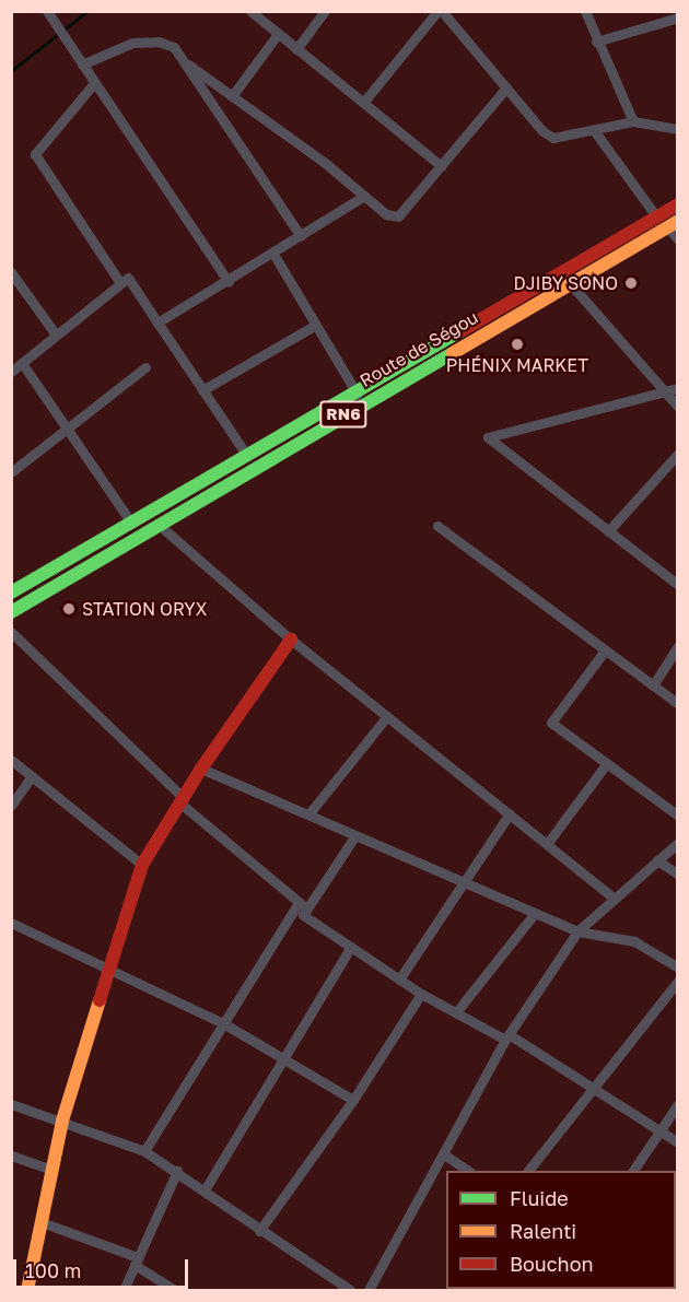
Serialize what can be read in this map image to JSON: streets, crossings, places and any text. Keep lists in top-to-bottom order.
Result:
{
  "streets": {
    "main road": ["Route de Ségou", "RN6"]
  },
  "places": ["DJIBY SONO", "PHÉNIX MARKET", "STATION ORYX"],
  "legend": ["Fluide", "Ralenti", "Bouchon"],
  "scale_bar": "100 m"
}
